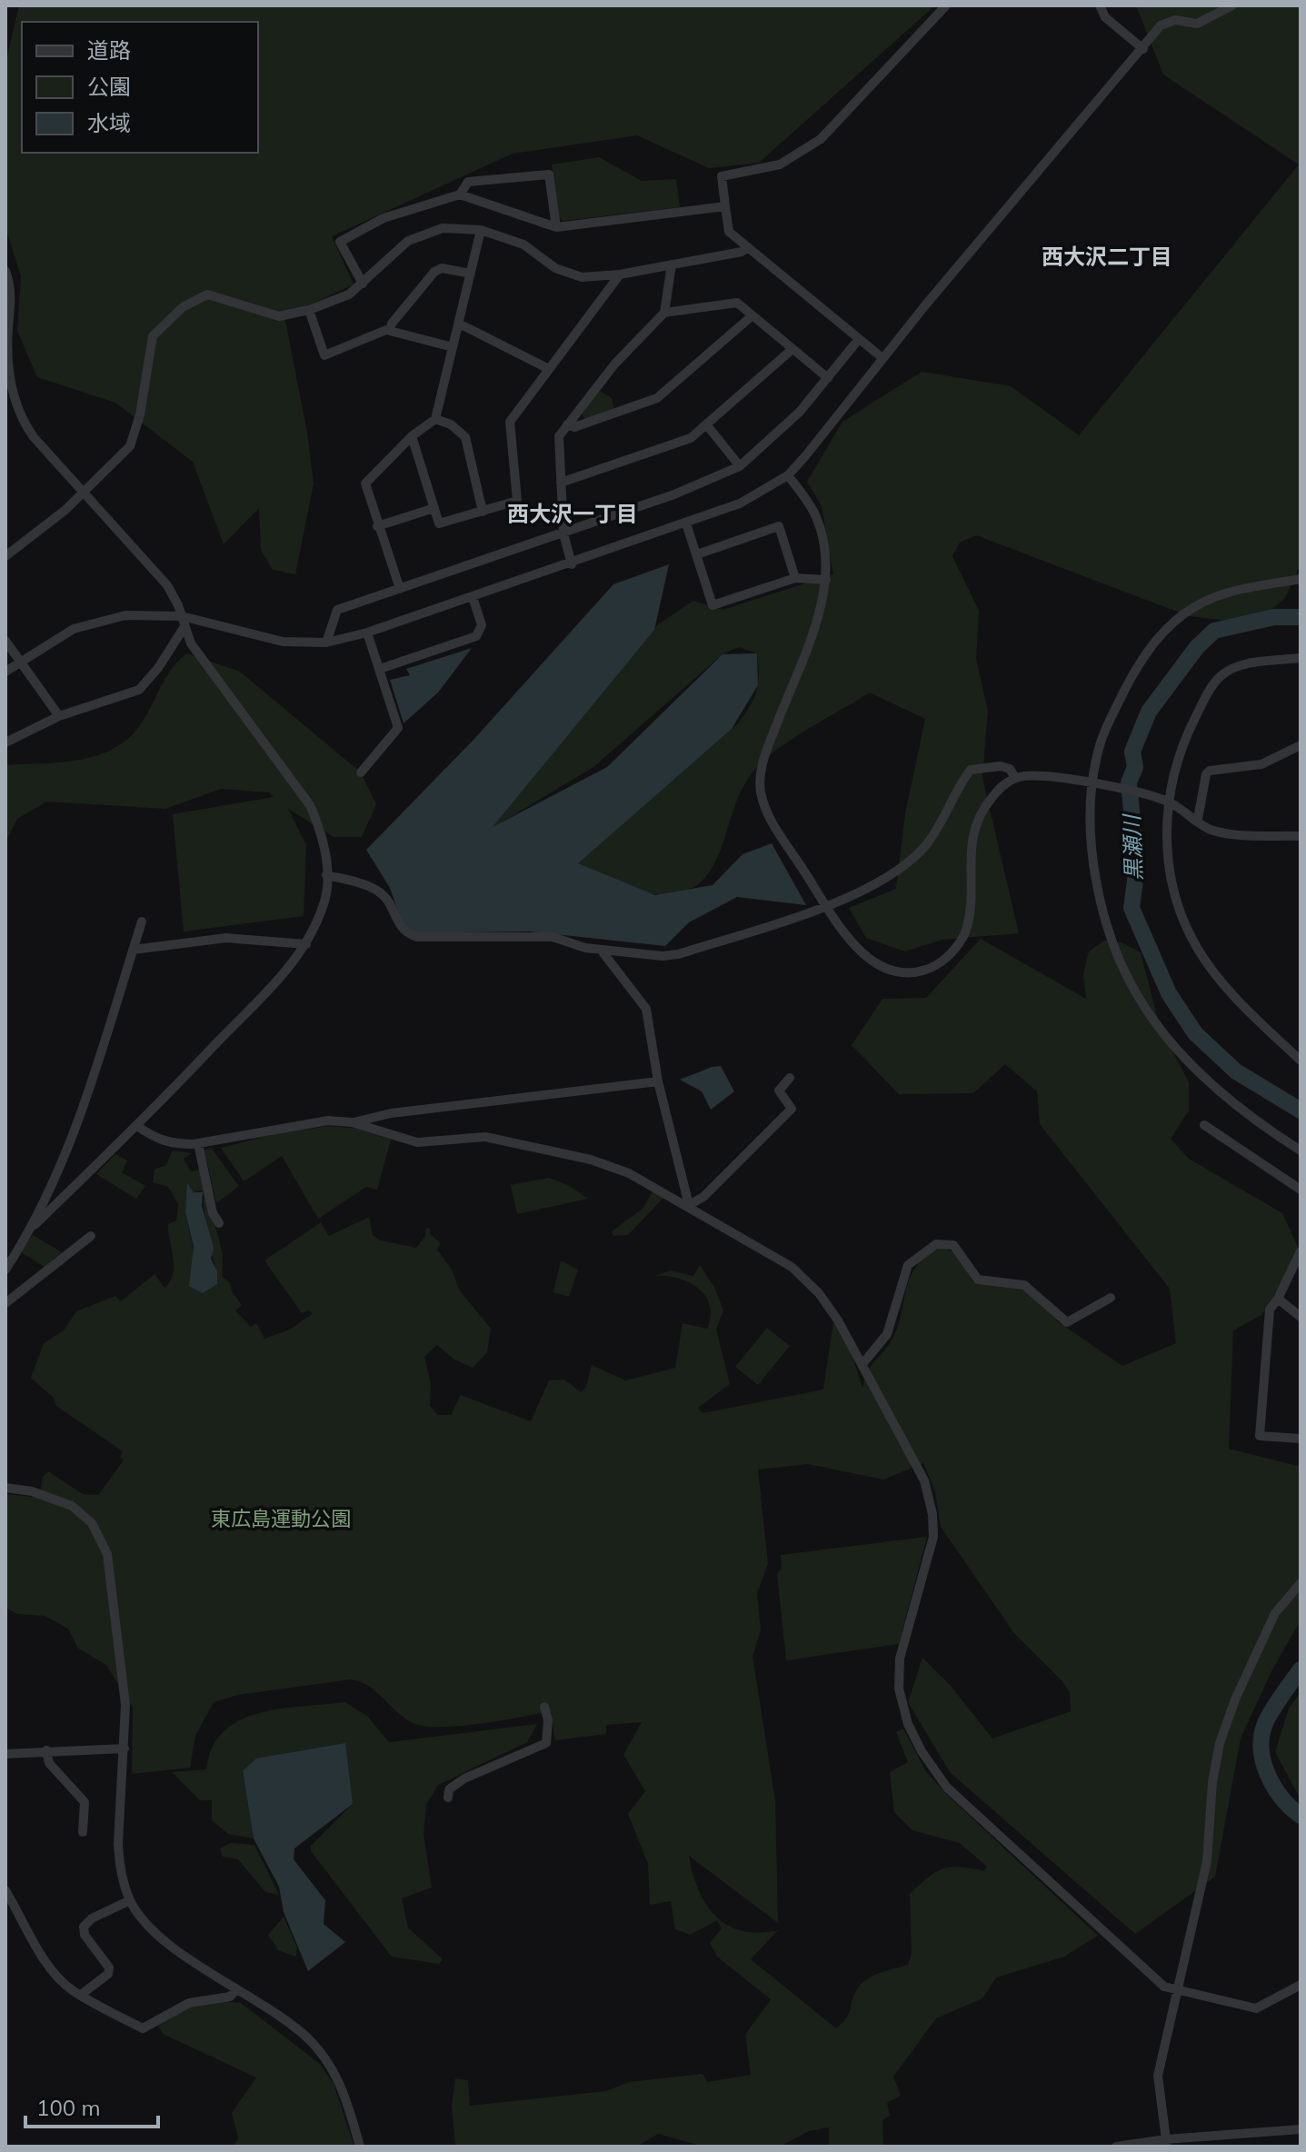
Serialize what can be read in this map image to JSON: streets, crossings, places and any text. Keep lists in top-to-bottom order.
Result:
{
  "districts": ["西大沢二丁目", "西大沢一丁目"],
  "water": ["黒瀬川"],
  "parks": ["東広島運動公園"],
  "legend": ["道路", "公園", "水域"],
  "scale_bar": "100 m"
}
